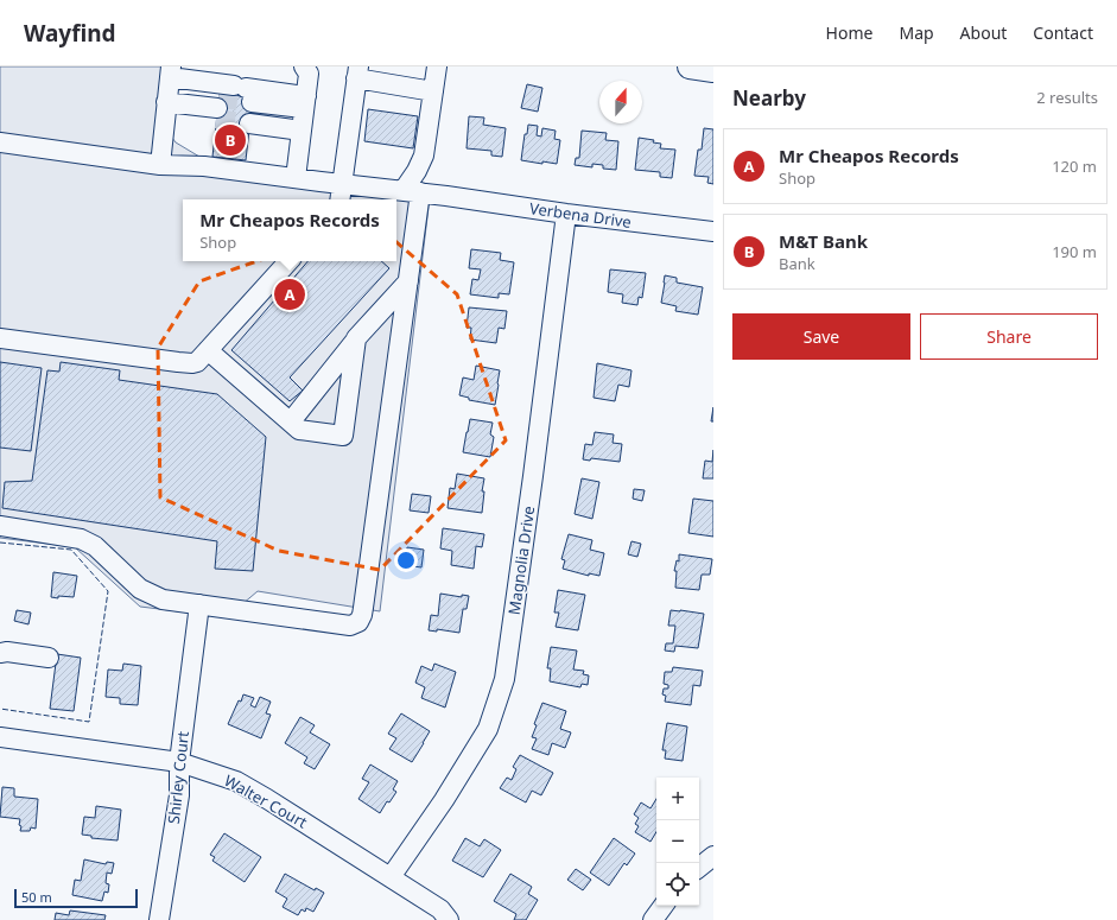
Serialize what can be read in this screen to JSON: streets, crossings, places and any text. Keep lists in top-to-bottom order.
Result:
{
  "streets": {
    "street": [
      "Verbena Drive",
      "Magnolia Drive",
      "Shirley Court",
      "Walter Court"
    ]
  },
  "crossings": [
    ["Verbena Drive", "Magnolia Drive"],
    ["Magnolia Drive", "Walter Court"],
    ["Shirley Court", "Walter Court"]
  ],
  "scale_bar": "50 m",
  "north": "top",
  "page": {
    "header": "Wayfind",
    "nav": [
      "Home",
      "Map",
      "About",
      "Contact"
    ],
    "heading": ["Nearby", "2 results"],
    "pins": ["B", "A"],
    "list": [
      {
        "mark": "A",
        "name": "Mr Cheapos Records",
        "note": "Shop",
        "value": "120 m"
      },
      {
        "mark": "B",
        "name": "M&T Bank",
        "note": "Bank",
        "value": "190 m"
      }
    ],
    "popup": ["Mr Cheapos Records", "Shop"],
    "buttons": ["Save", "Share"],
    "map_buttons": ["+", "−"],
    "scale": "50 m"
  }
}
